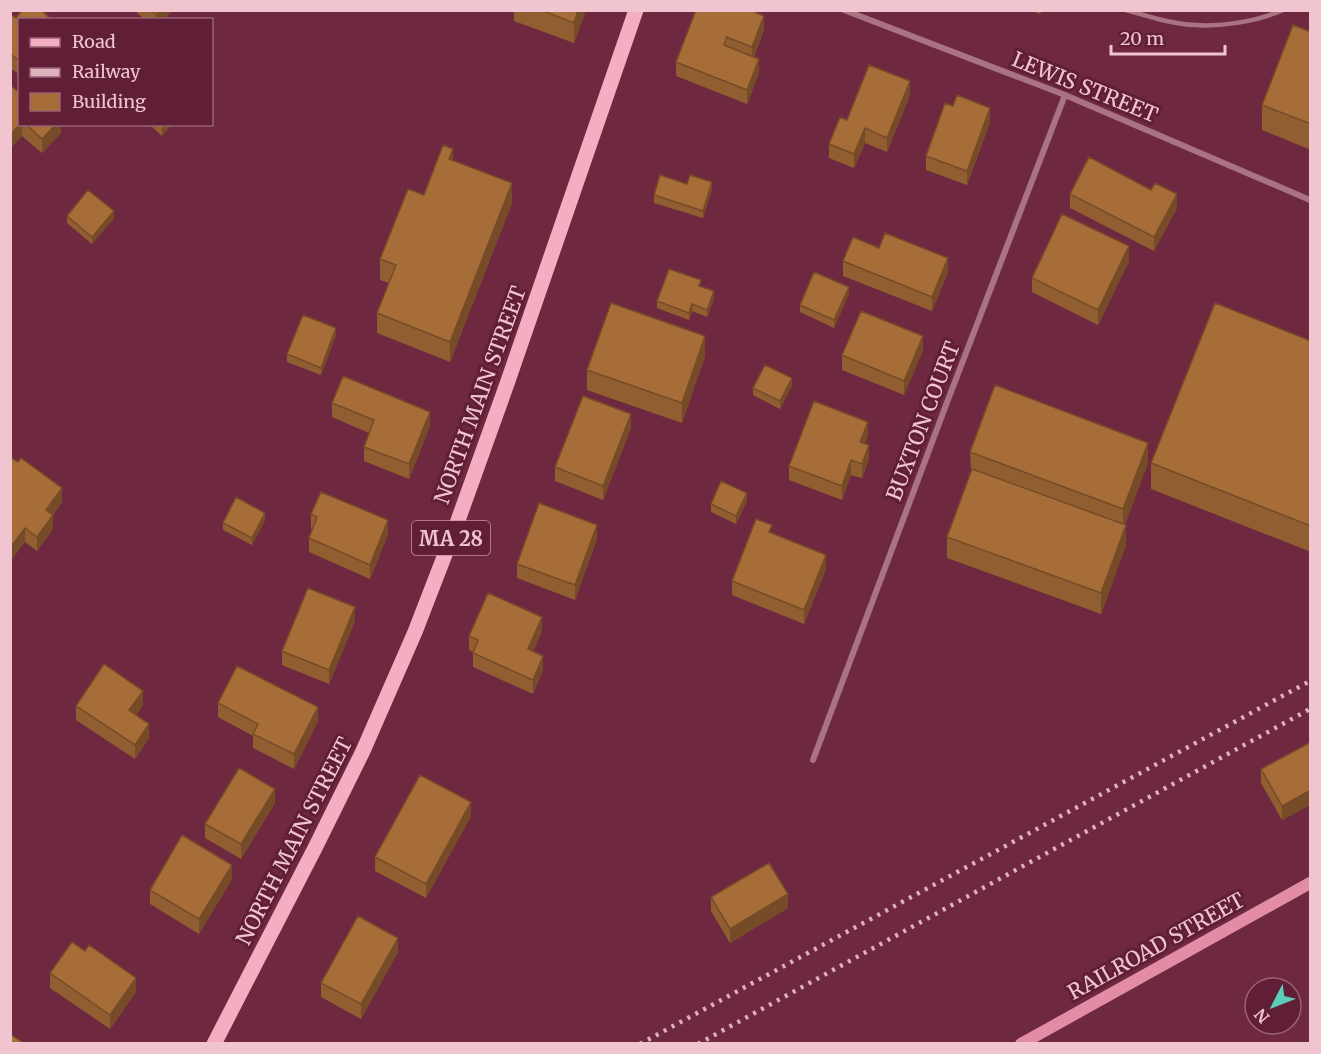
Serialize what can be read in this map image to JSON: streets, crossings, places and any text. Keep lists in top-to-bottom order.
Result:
{
  "streets": {
    "main road": ["NORTH MAIN STREET", "MA 28", "RAILROAD STREET"],
    "street": ["LEWIS STREET", "BUXTON COURT"]
  },
  "crossings": [
    ["LEWIS STREET", "BUXTON COURT"]
  ],
  "legend": ["Road", "Railway", "Building"],
  "scale_bar": "20 m",
  "north": "bottom left"
}
